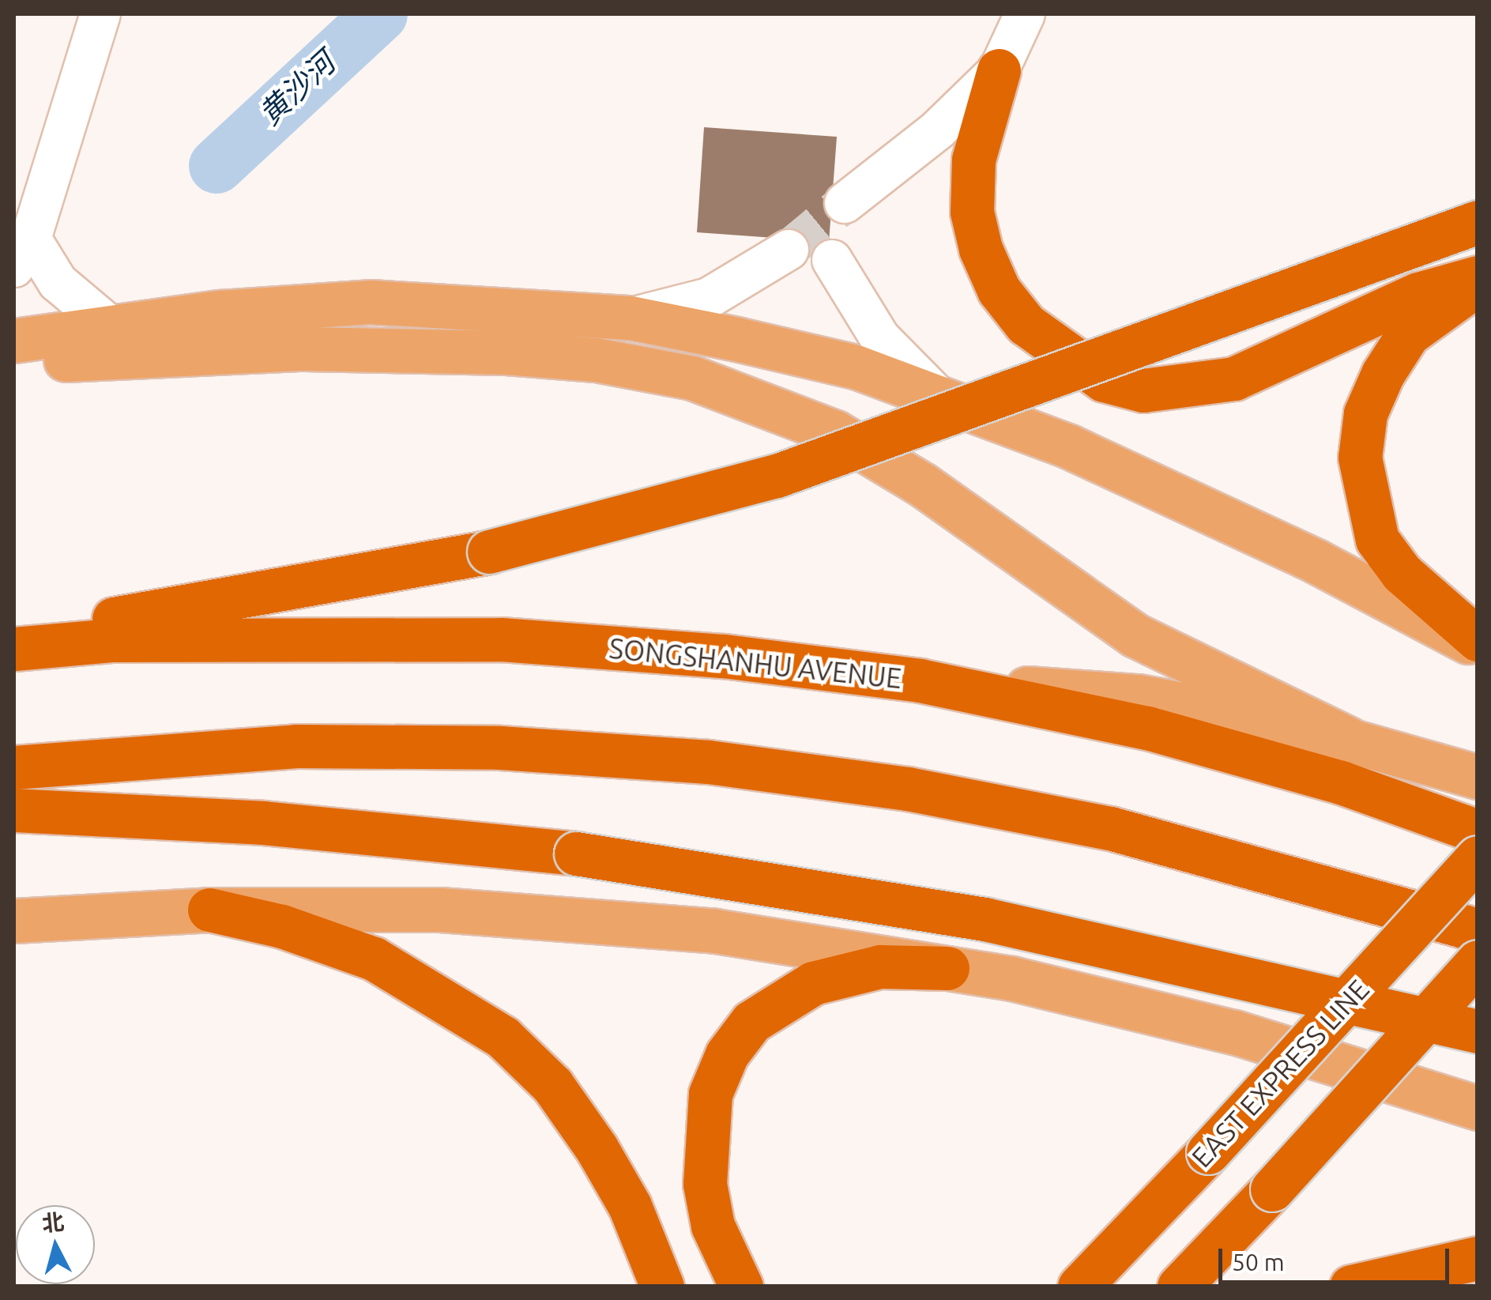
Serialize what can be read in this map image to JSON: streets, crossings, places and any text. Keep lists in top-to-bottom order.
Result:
{
  "streets": {
    "highway": ["SONGSHANHU AVENUE", "EAST EXPRESS LINE"]
  },
  "water": ["黄沙河"],
  "scale_bar": "50 m",
  "north": "top"
}
